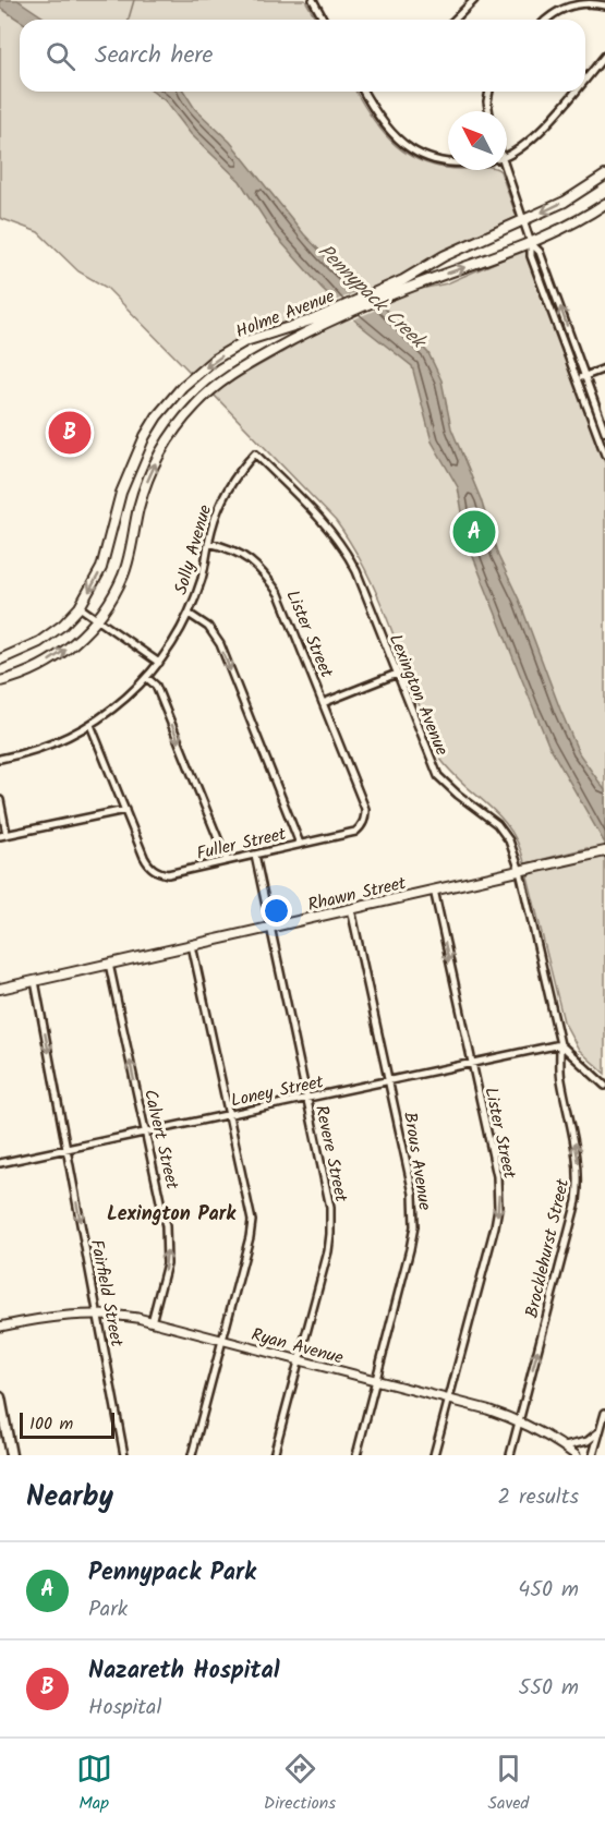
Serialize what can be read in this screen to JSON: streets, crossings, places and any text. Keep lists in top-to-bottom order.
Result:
{
  "streets": {
    "main road": ["Holme Avenue", "Rhawn Street"],
    "street": [
      "Solly Avenue",
      "Lister Street",
      "Lexington Avenue",
      "Fuller Street",
      "Loney Street",
      "Calvert Street",
      "Revere Street",
      "Brous Avenue",
      "Brocklehurst Street",
      "Fairfield Street",
      "Ryan Avenue"
    ]
  },
  "crossings": [
    ["Solly Avenue", "Lister Street"],
    ["Solly Avenue", "Lexington Avenue"],
    ["Lister Street", "Fuller Street"],
    ["Lister Street", "Rhawn Street"],
    ["Lister Street", "Loney Street"],
    ["Lister Street", "Ryan Avenue"],
    ["Lexington Avenue", "Rhawn Street"],
    ["Lexington Avenue", "Loney Street"],
    ["Lexington Avenue", "Brocklehurst Street"],
    ["Fuller Street", "Revere Street"],
    ["Rhawn Street", "Calvert Street"],
    ["Rhawn Street", "Revere Street"],
    ["Rhawn Street", "Brous Avenue"],
    ["Rhawn Street", "Fairfield Street"],
    ["Loney Street", "Calvert Street"],
    ["Loney Street", "Revere Street"],
    ["Loney Street", "Brous Avenue"],
    ["Loney Street", "Brocklehurst Street"],
    ["Loney Street", "Fairfield Street"],
    ["Calvert Street", "Ryan Avenue"],
    ["Revere Street", "Ryan Avenue"],
    ["Brous Avenue", "Ryan Avenue"],
    ["Brocklehurst Street", "Ryan Avenue"],
    ["Fairfield Street", "Ryan Avenue"]
  ],
  "one_way": [
    "Lister Street",
    "Calvert Street",
    "Brocklehurst Street",
    "Fairfield Street"
  ],
  "districts": ["Lexington Park"],
  "water": ["Pennypack Creek"],
  "scale_bar": "100 m",
  "north": "top left",
  "page": {
    "search": "Search here",
    "pins": ["B", "A"],
    "scale": "100 m",
    "heading": ["Nearby", "2 results"],
    "list": [
      {
        "mark": "A",
        "name": "Pennypack Park",
        "note": "Park",
        "value": "450 m"
      },
      {
        "mark": "B",
        "name": "Nazareth Hospital",
        "note": "Hospital",
        "value": "550 m"
      }
    ],
    "nav": ["Map", "Directions", "Saved"]
  }
}
